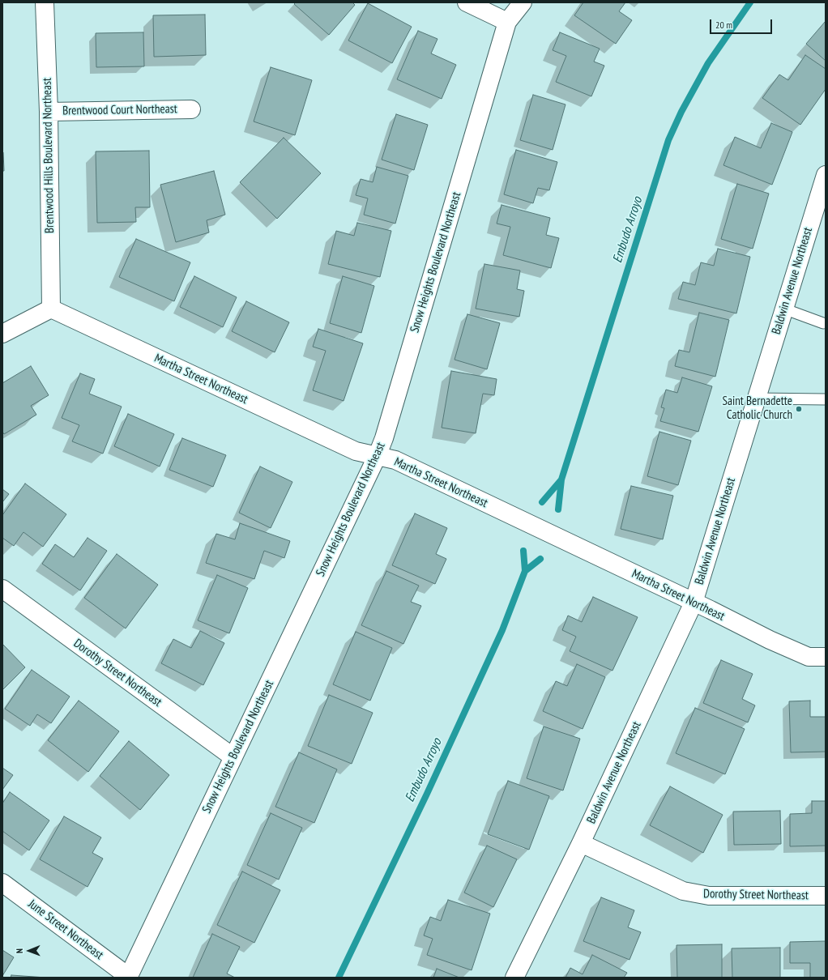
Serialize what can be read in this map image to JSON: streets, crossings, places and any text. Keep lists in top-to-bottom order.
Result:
{
  "streets": {
    "street": [
      "Brentwood Court Northeast",
      "Brentwood Hills Boulevard Northeast",
      "Snow Heights Boulevard Northeast",
      "Baldwin Avenue Northeast",
      "Martha Street Northeast",
      "Dorothy Street Northeast",
      "June Street Northeast"
    ]
  },
  "crossings": [
    ["Brentwood Court Northeast", "Brentwood Hills Boulevard Northeast"],
    ["Brentwood Hills Boulevard Northeast", "Martha Street Northeast"],
    ["Snow Heights Boulevard Northeast", "Martha Street Northeast"],
    ["Snow Heights Boulevard Northeast", "Dorothy Street Northeast"],
    ["Snow Heights Boulevard Northeast", "June Street Northeast"],
    ["Baldwin Avenue Northeast", "Martha Street Northeast"],
    ["Baldwin Avenue Northeast", "Dorothy Street Northeast"]
  ],
  "water": ["Embudo Arroyo"],
  "places": ["Saint Bernadette Catholic Church"],
  "scale_bar": "20 m",
  "north": "left"
}
